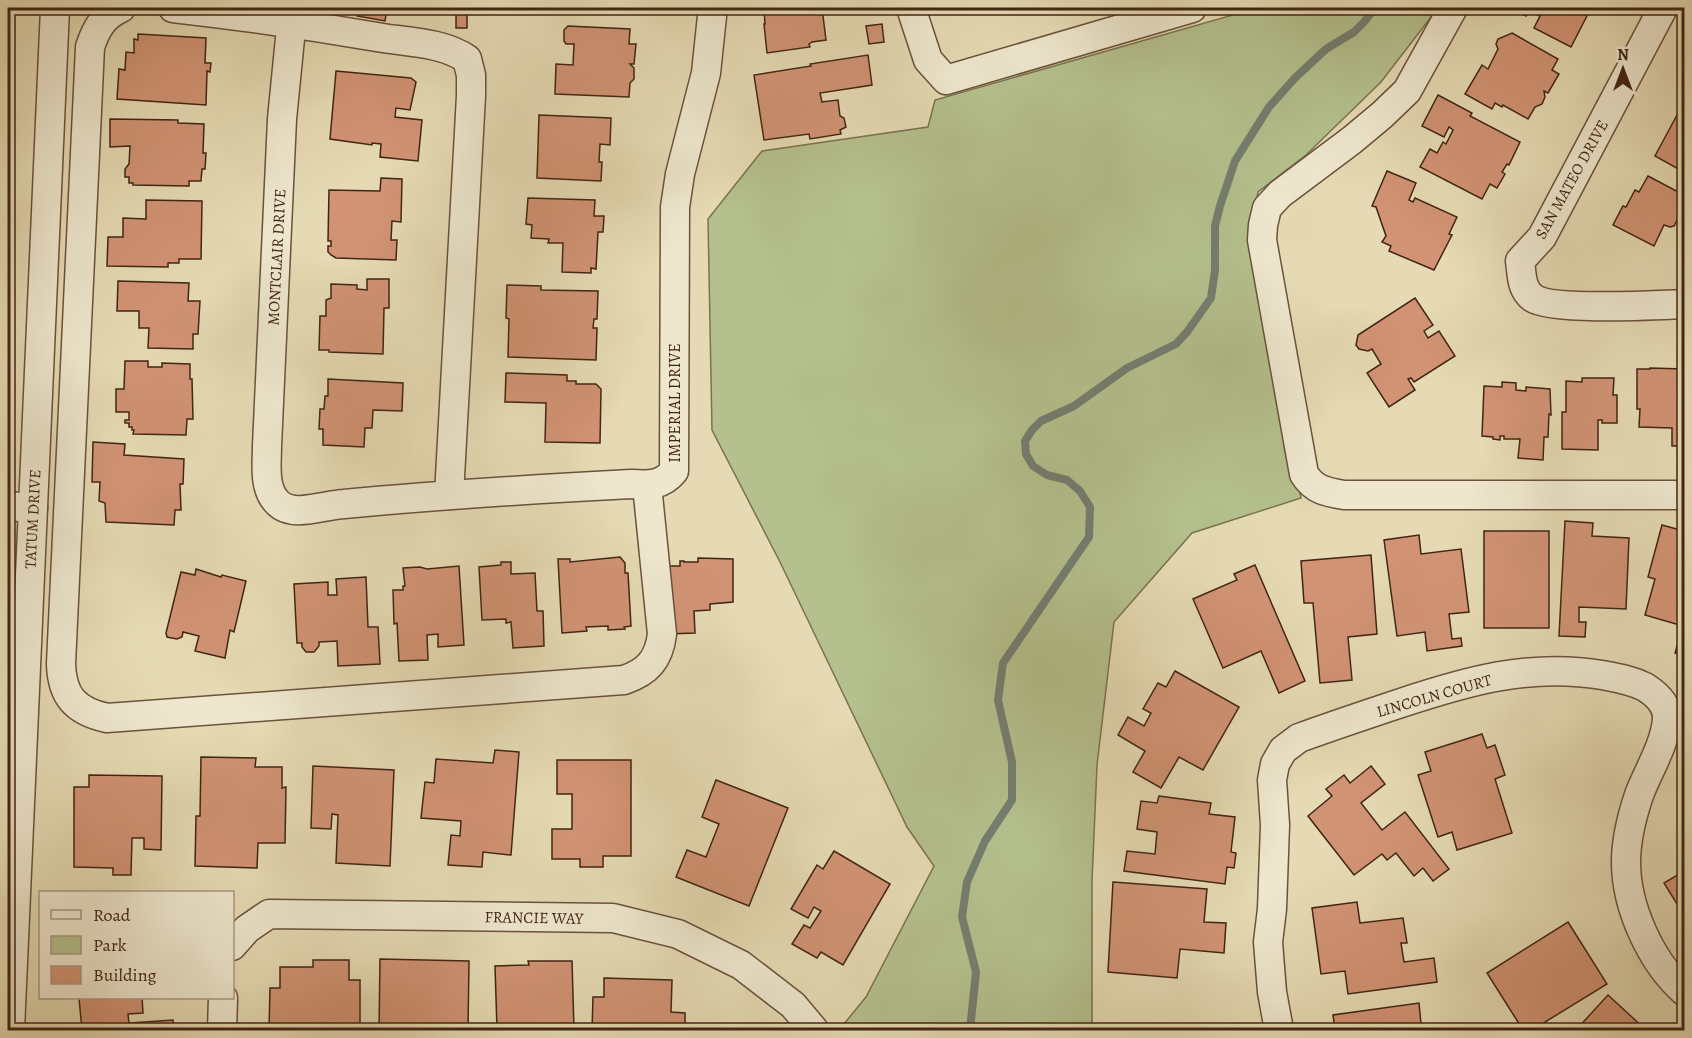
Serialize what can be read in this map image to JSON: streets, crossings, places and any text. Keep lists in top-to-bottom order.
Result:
{
  "streets": {
    "street": [
      "SAN MATEO DRIVE",
      "MONTCLAIR DRIVE",
      "IMPERIAL DRIVE",
      "TATUM DRIVE",
      "LINCOLN COURT",
      "FRANCIE WAY"
    ]
  },
  "crossings": [
    ["MONTCLAIR DRIVE", "IMPERIAL DRIVE"]
  ],
  "legend": ["Road", "Park", "Building"],
  "north": "top"
}
